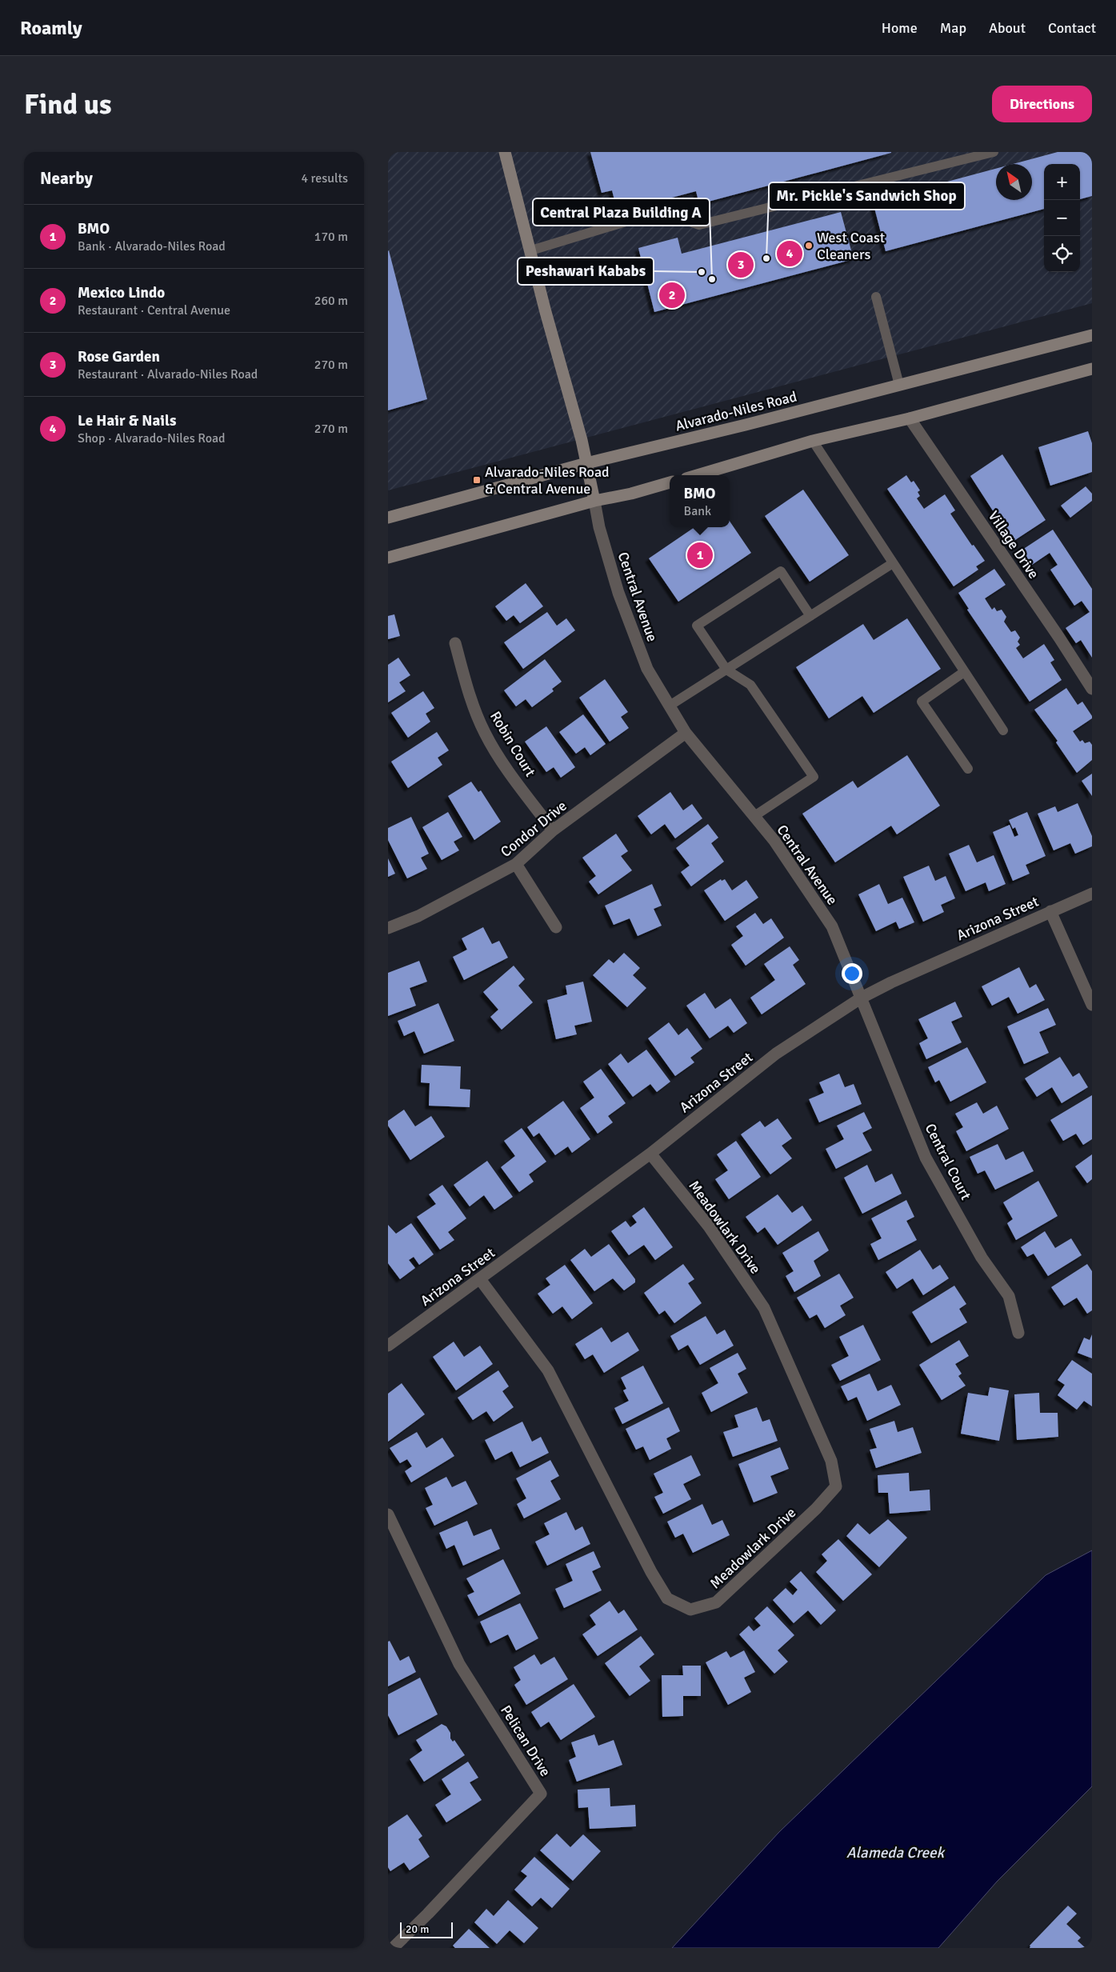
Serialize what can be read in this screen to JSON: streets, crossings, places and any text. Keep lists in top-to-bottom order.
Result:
{
  "streets": {
    "main road": ["Alvarado-Niles Road", "Central Avenue"],
    "street": [
      "Village Drive",
      "Robin Court",
      "Condor Drive",
      "Arizona Street",
      "Central Court",
      "Meadowlark Drive",
      "Pelican Drive"
    ]
  },
  "crossings": [
    ["Alvarado-Niles Road", "Central Avenue"],
    ["Central Avenue", "Condor Drive"],
    ["Central Avenue", "Arizona Street"],
    ["Central Avenue", "Central Court"],
    ["Robin Court", "Condor Drive"],
    ["Arizona Street", "Central Court"],
    ["Arizona Street", "Meadowlark Drive"]
  ],
  "water": ["Alameda Creek"],
  "places": {
    "other": [
      "West Coast Cleaners",
      "Mr. Pickle's Sandwich Shop",
      "Peshawari Kababs",
      "Central Plaza Building A"
    ],
    "transit": ["Alvarado-Niles Road & Central Avenue"]
  },
  "scale_bar": "20 m",
  "north": "top left",
  "page": {
    "header": "Roamly",
    "nav": [
      "Home",
      "Map",
      "About",
      "Contact"
    ],
    "buttons": "Directions",
    "title": "Find us",
    "heading": ["Nearby", "4 results"],
    "map_buttons": ["+", "−"],
    "list": [
      {
        "mark": "1",
        "name": "BMO",
        "note": "Bank · Alvarado-Niles Road",
        "value": "170 m"
      },
      {
        "mark": "2",
        "name": "Mexico Lindo",
        "note": "Restaurant · Central Avenue",
        "value": "260 m"
      },
      {
        "mark": "3",
        "name": "Rose Garden",
        "note": "Restaurant · Alvarado-Niles Road",
        "value": "270 m"
      },
      {
        "mark": "4",
        "name": "Le Hair & Nails",
        "note": "Shop · Alvarado-Niles Road",
        "value": "270 m"
      }
    ],
    "pins": [
      "4",
      "3",
      "2",
      "1"
    ],
    "popup": ["BMO", "Bank"],
    "scale": "20 m"
  }
}
